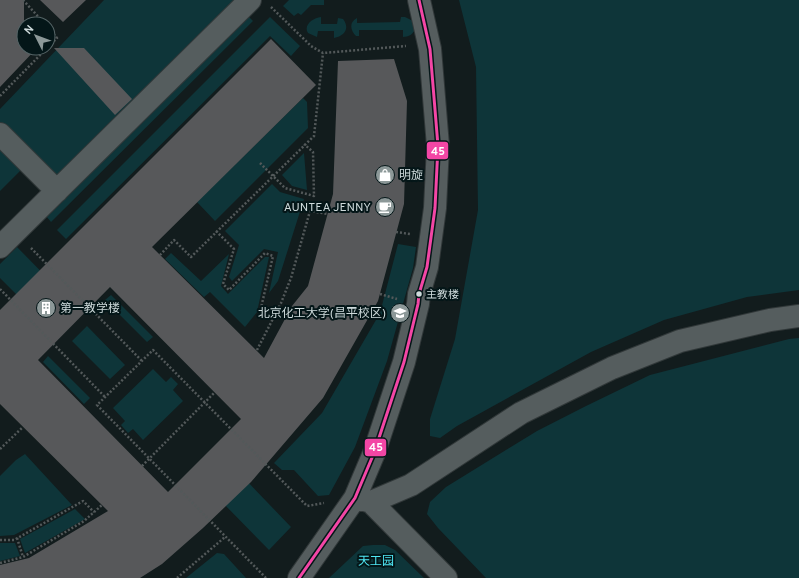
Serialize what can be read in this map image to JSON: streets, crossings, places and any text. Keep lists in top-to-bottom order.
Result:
{
  "parks": ["天工园"],
  "places": {
    "shop": ["明旋"],
    "cafe": ["AUNTEA JENNY"],
    "other": ["主教楼"],
    "building": ["第一教学楼"],
    "school or university": ["北京化工大学(昌平校区)"]
  },
  "lines": ["transit line 45"],
  "north": "top left"
}
